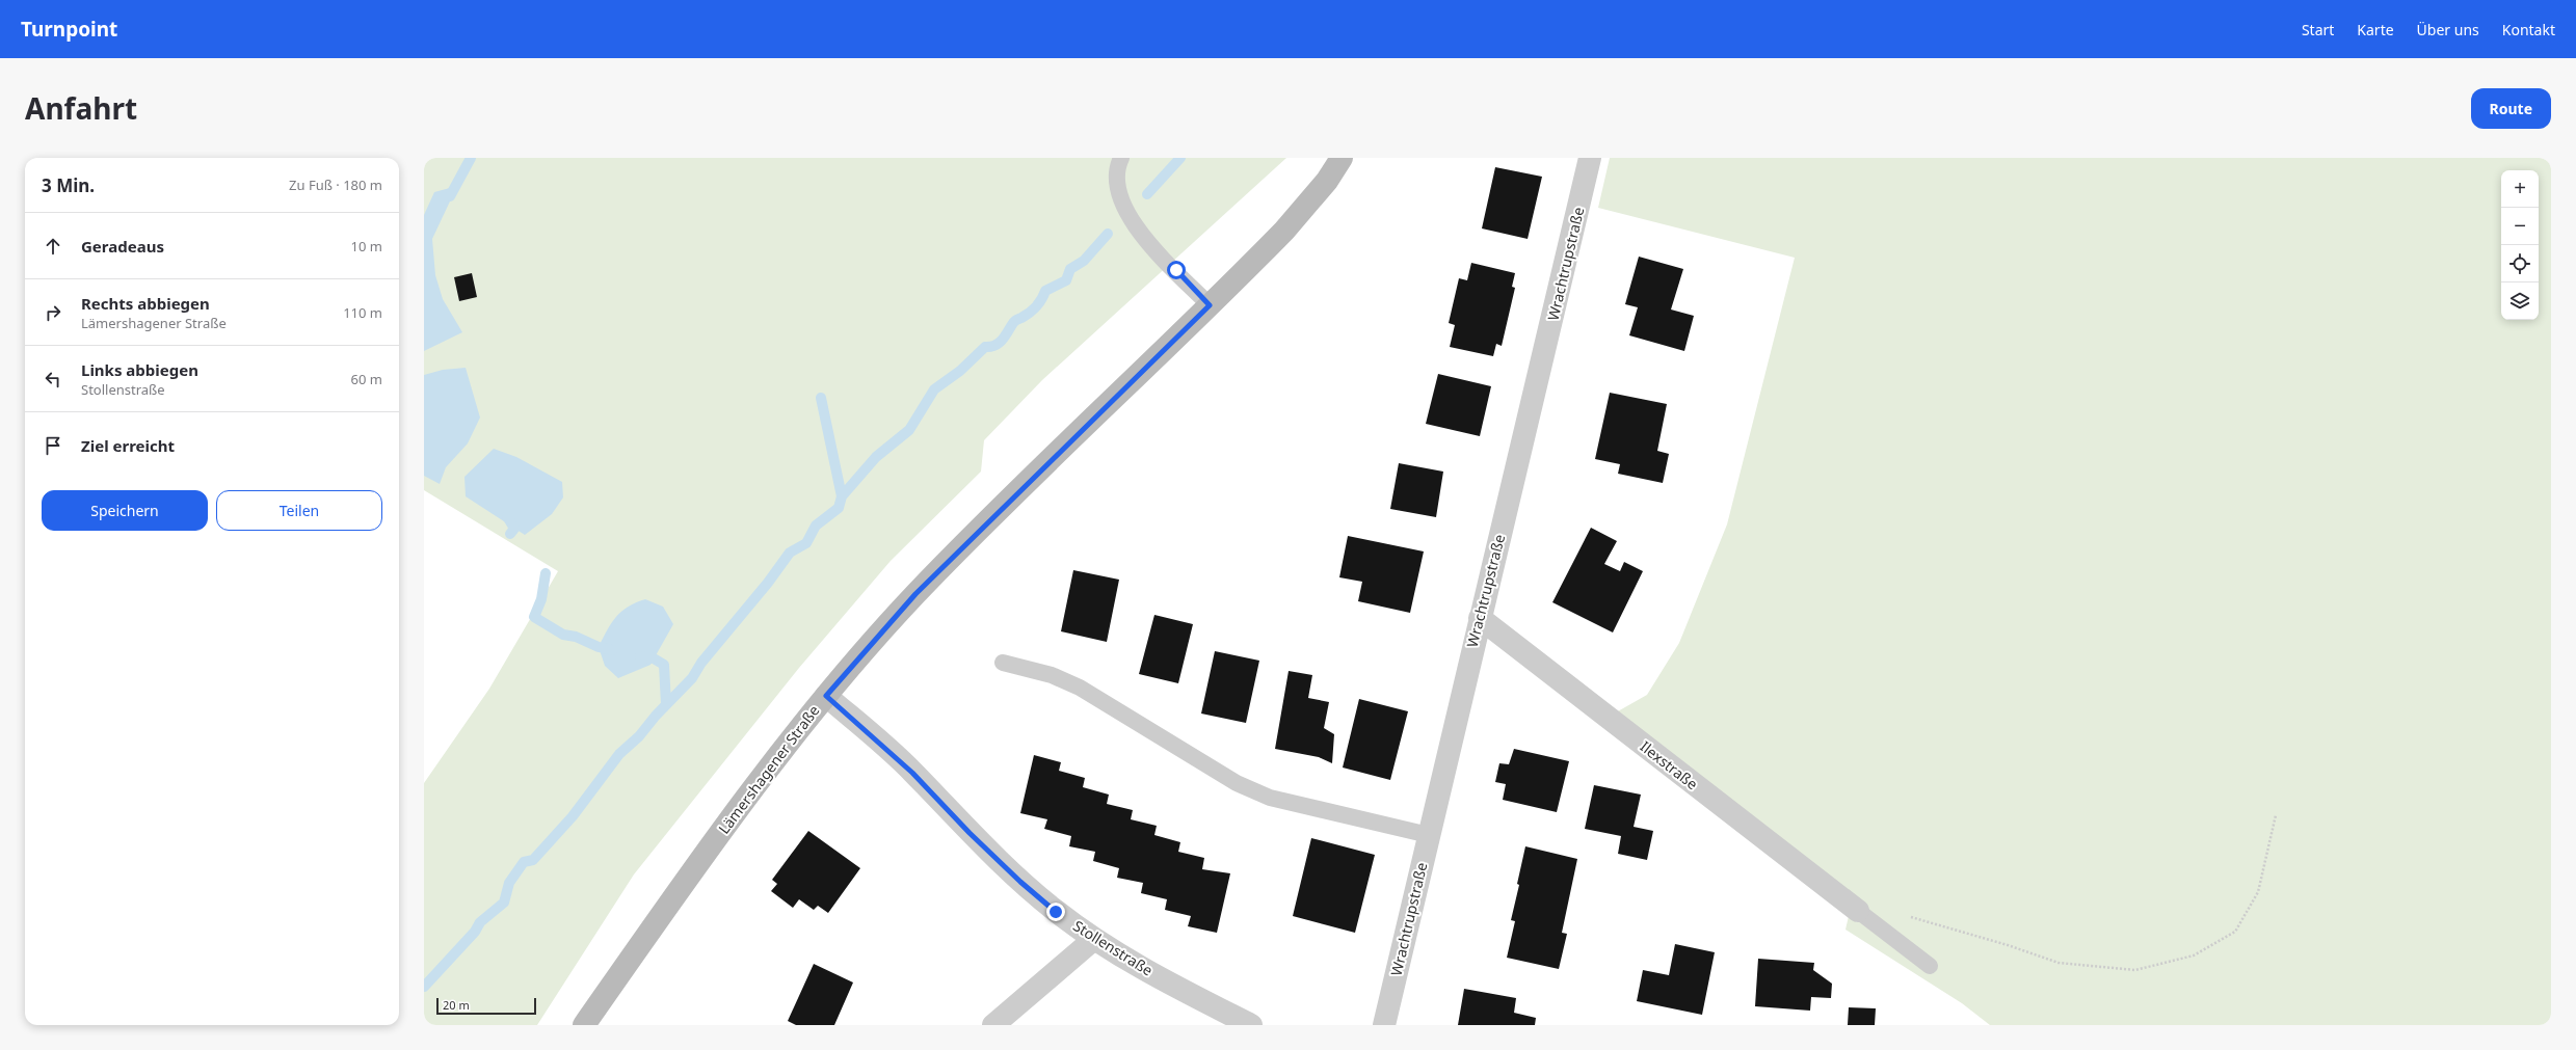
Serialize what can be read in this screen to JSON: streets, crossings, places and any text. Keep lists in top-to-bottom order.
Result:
{
  "streets": {
    "main road": ["Lämershagener Straße"],
    "street": ["Wrachtrupstraße", "Ilexstraße", "Stollenstraße"]
  },
  "crossings": [
    ["Wrachtrupstraße", "Ilexstraße"],
    ["Lämershagener Straße", "Stollenstraße"]
  ],
  "scale_bar": "20 m",
  "page": {
    "header": "Turnpoint",
    "nav": [
      "Start",
      "Karte",
      "Über uns",
      "Kontakt"
    ],
    "title": "Anfahrt",
    "buttons": [
      "Route",
      ["Speichern", "Teilen"]
    ],
    "heading": ["3 Min.", "Zu Fuß · 180 m"],
    "map_buttons": ["+", "−"],
    "list": [
      ["Geradeaus", "10 m"],
      ["Rechts abbiegen", "Lämershagener Straße", "110 m"],
      ["Links abbiegen", "Stollenstraße", "60 m"],
      "Ziel erreicht"
    ],
    "scale": "20 m"
  }
}
